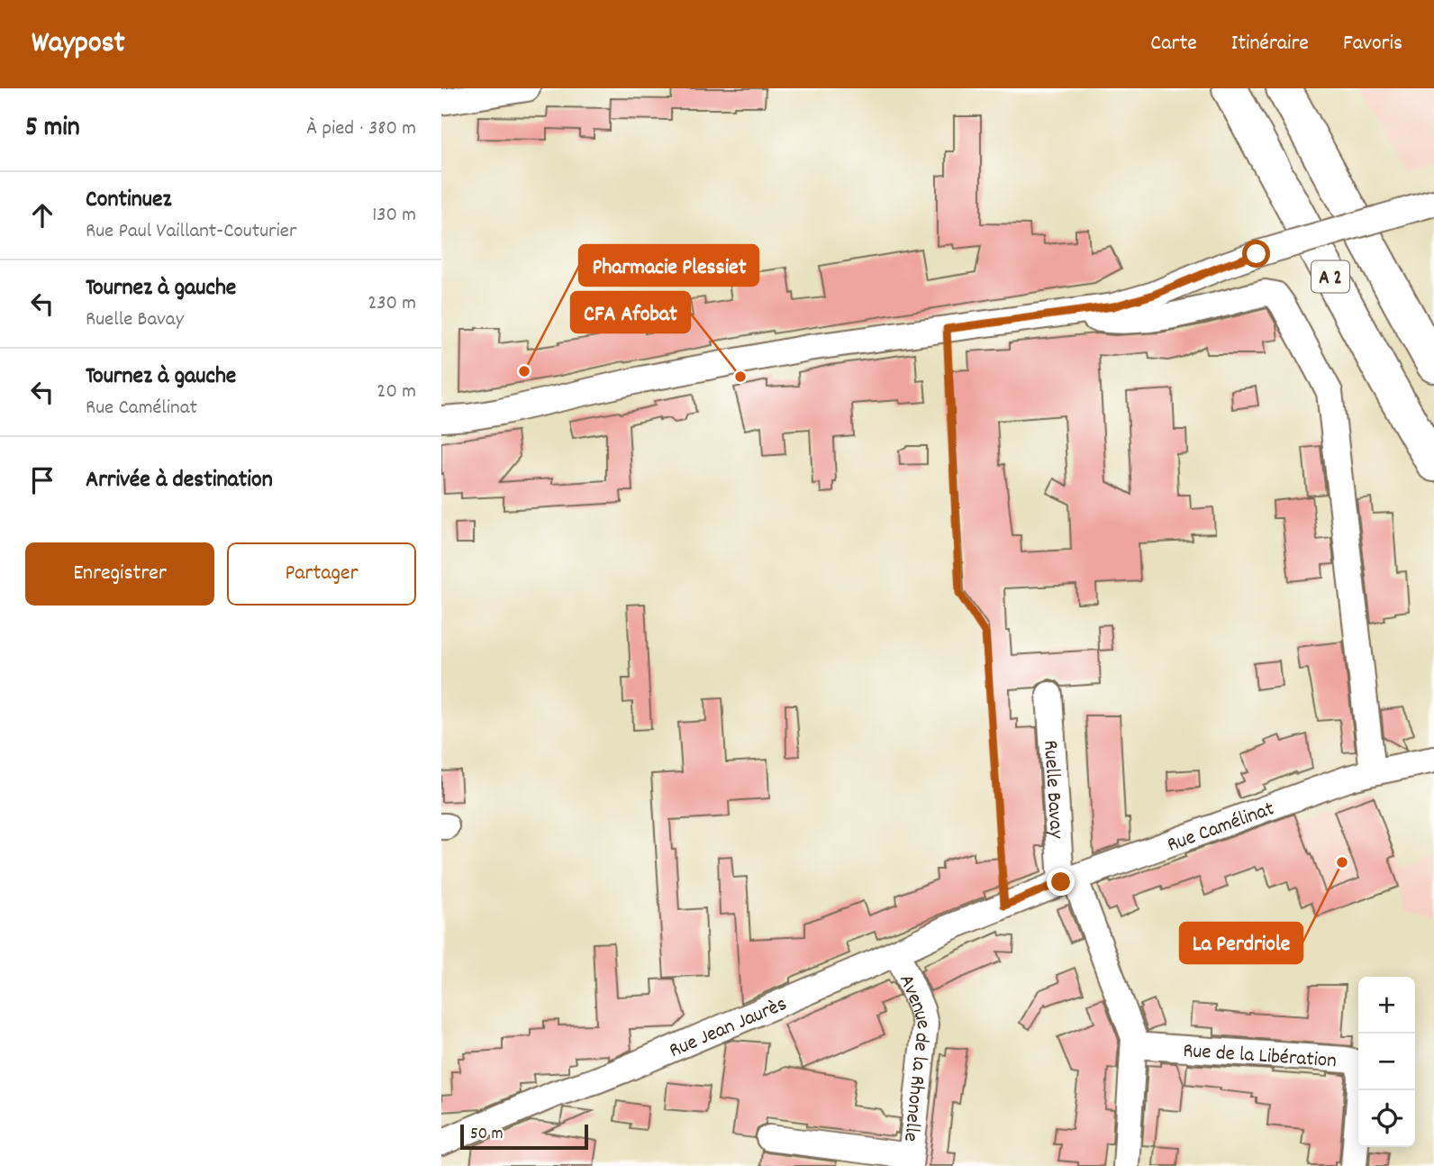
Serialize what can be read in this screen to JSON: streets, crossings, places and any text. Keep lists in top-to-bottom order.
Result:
{
  "streets": {
    "highway": ["A 2"],
    "street": [
      "Ruelle Bavay",
      "Rue Camélinat",
      "Rue Jean Jaurès",
      "Rue de la Libération",
      "Avenue de la Rhonelle"
    ]
  },
  "crossings": [
    ["Ruelle Bavay", "Rue Camélinat"],
    ["Ruelle Bavay", "Rue de la Libération"],
    ["Rue Camélinat", "Rue Jean Jaurès"],
    ["Rue Jean Jaurès", "Avenue de la Rhonelle"]
  ],
  "places": ["Pharmacie Plessiet", "CFA Afobat", "La Perdriole"],
  "scale_bar": "50 m",
  "page": {
    "header": "Waypost",
    "nav": ["Carte", "Itinéraire", "Favoris"],
    "heading": ["5 min", "À pied · 380 m"],
    "list": [
      ["Continuez", "Rue Paul Vaillant-Couturier", "130 m"],
      ["Tournez à gauche", "Ruelle Bavay", "230 m"],
      ["Tournez à gauche", "Rue Camélinat", "20 m"],
      "Arrivée à destination"
    ],
    "buttons": ["Enregistrer", "Partager"],
    "map_buttons": ["+", "−"],
    "scale": "50 m"
  }
}
